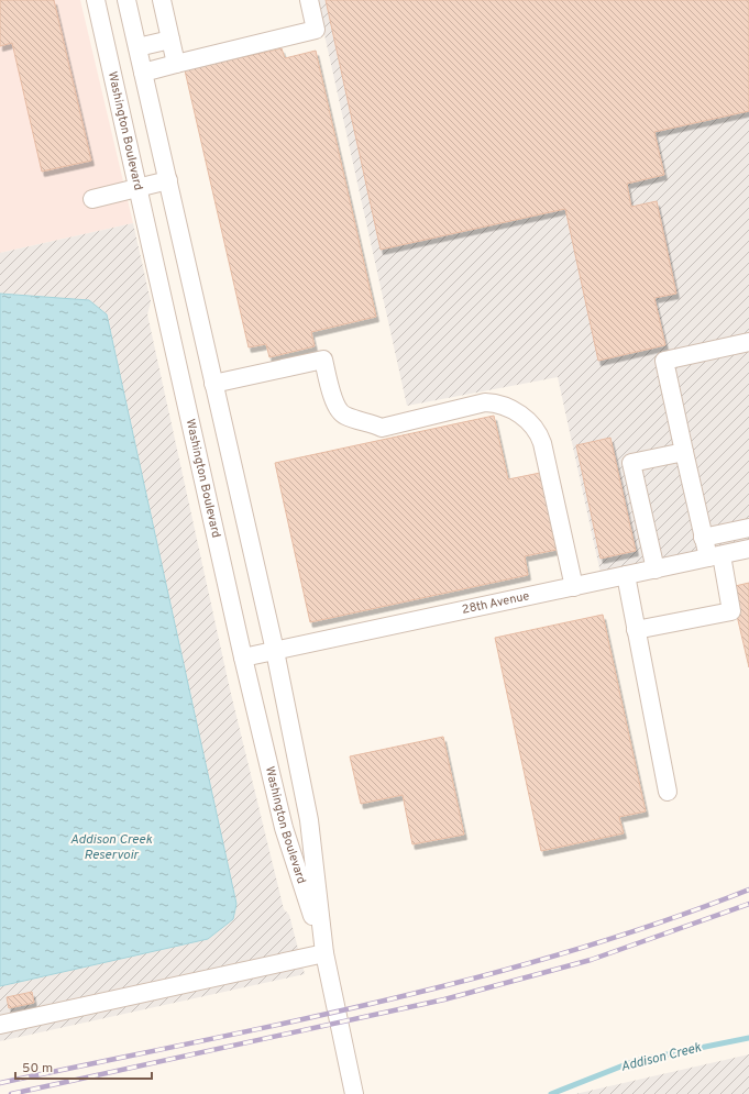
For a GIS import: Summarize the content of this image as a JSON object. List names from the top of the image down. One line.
{"streets":{"street":["Washington Boulevard","28th Avenue"]},"crossings":[["Washington Boulevard","28th Avenue"]],"water":["Addison Creek Reservoir","Addison Creek"],"scale_bar":"50 m"}
